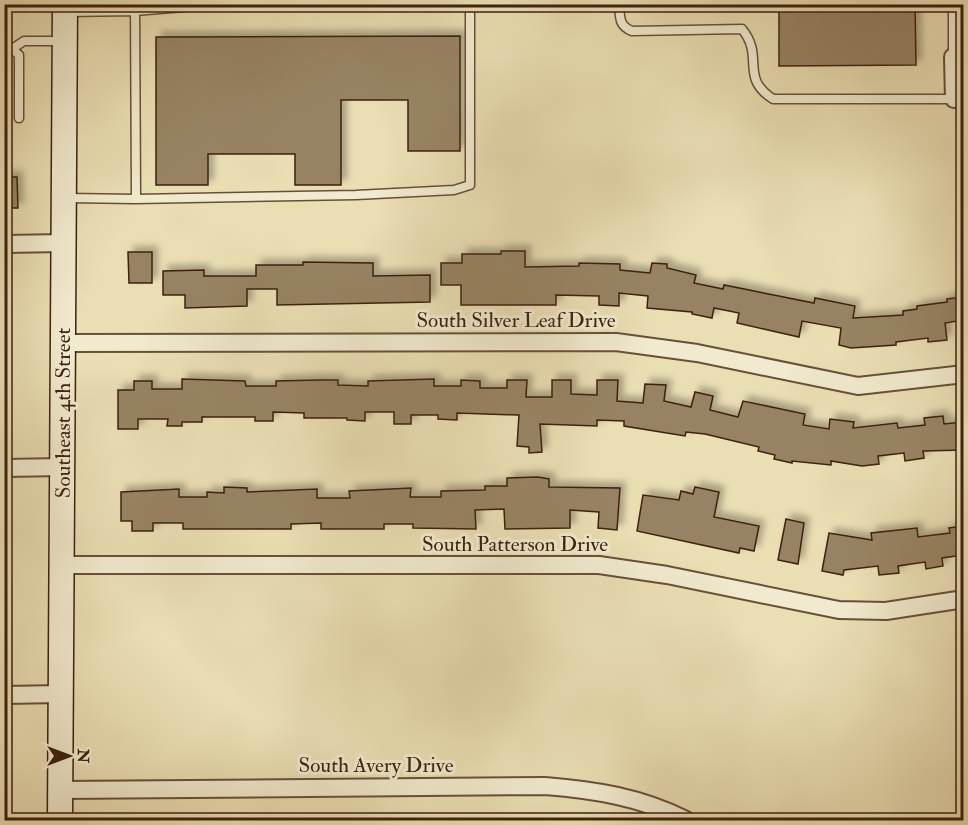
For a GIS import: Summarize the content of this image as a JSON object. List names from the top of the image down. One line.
{"streets":{"main road":["Southeast 4th Street"],"street":["South Silver Leaf Drive","South Patterson Drive","South Avery Drive"]},"crossings":[["South Silver Leaf Drive","Southeast 4th Street"],["Southeast 4th Street","South Patterson Drive"],["Southeast 4th Street","South Avery Drive"]],"north":"right"}
